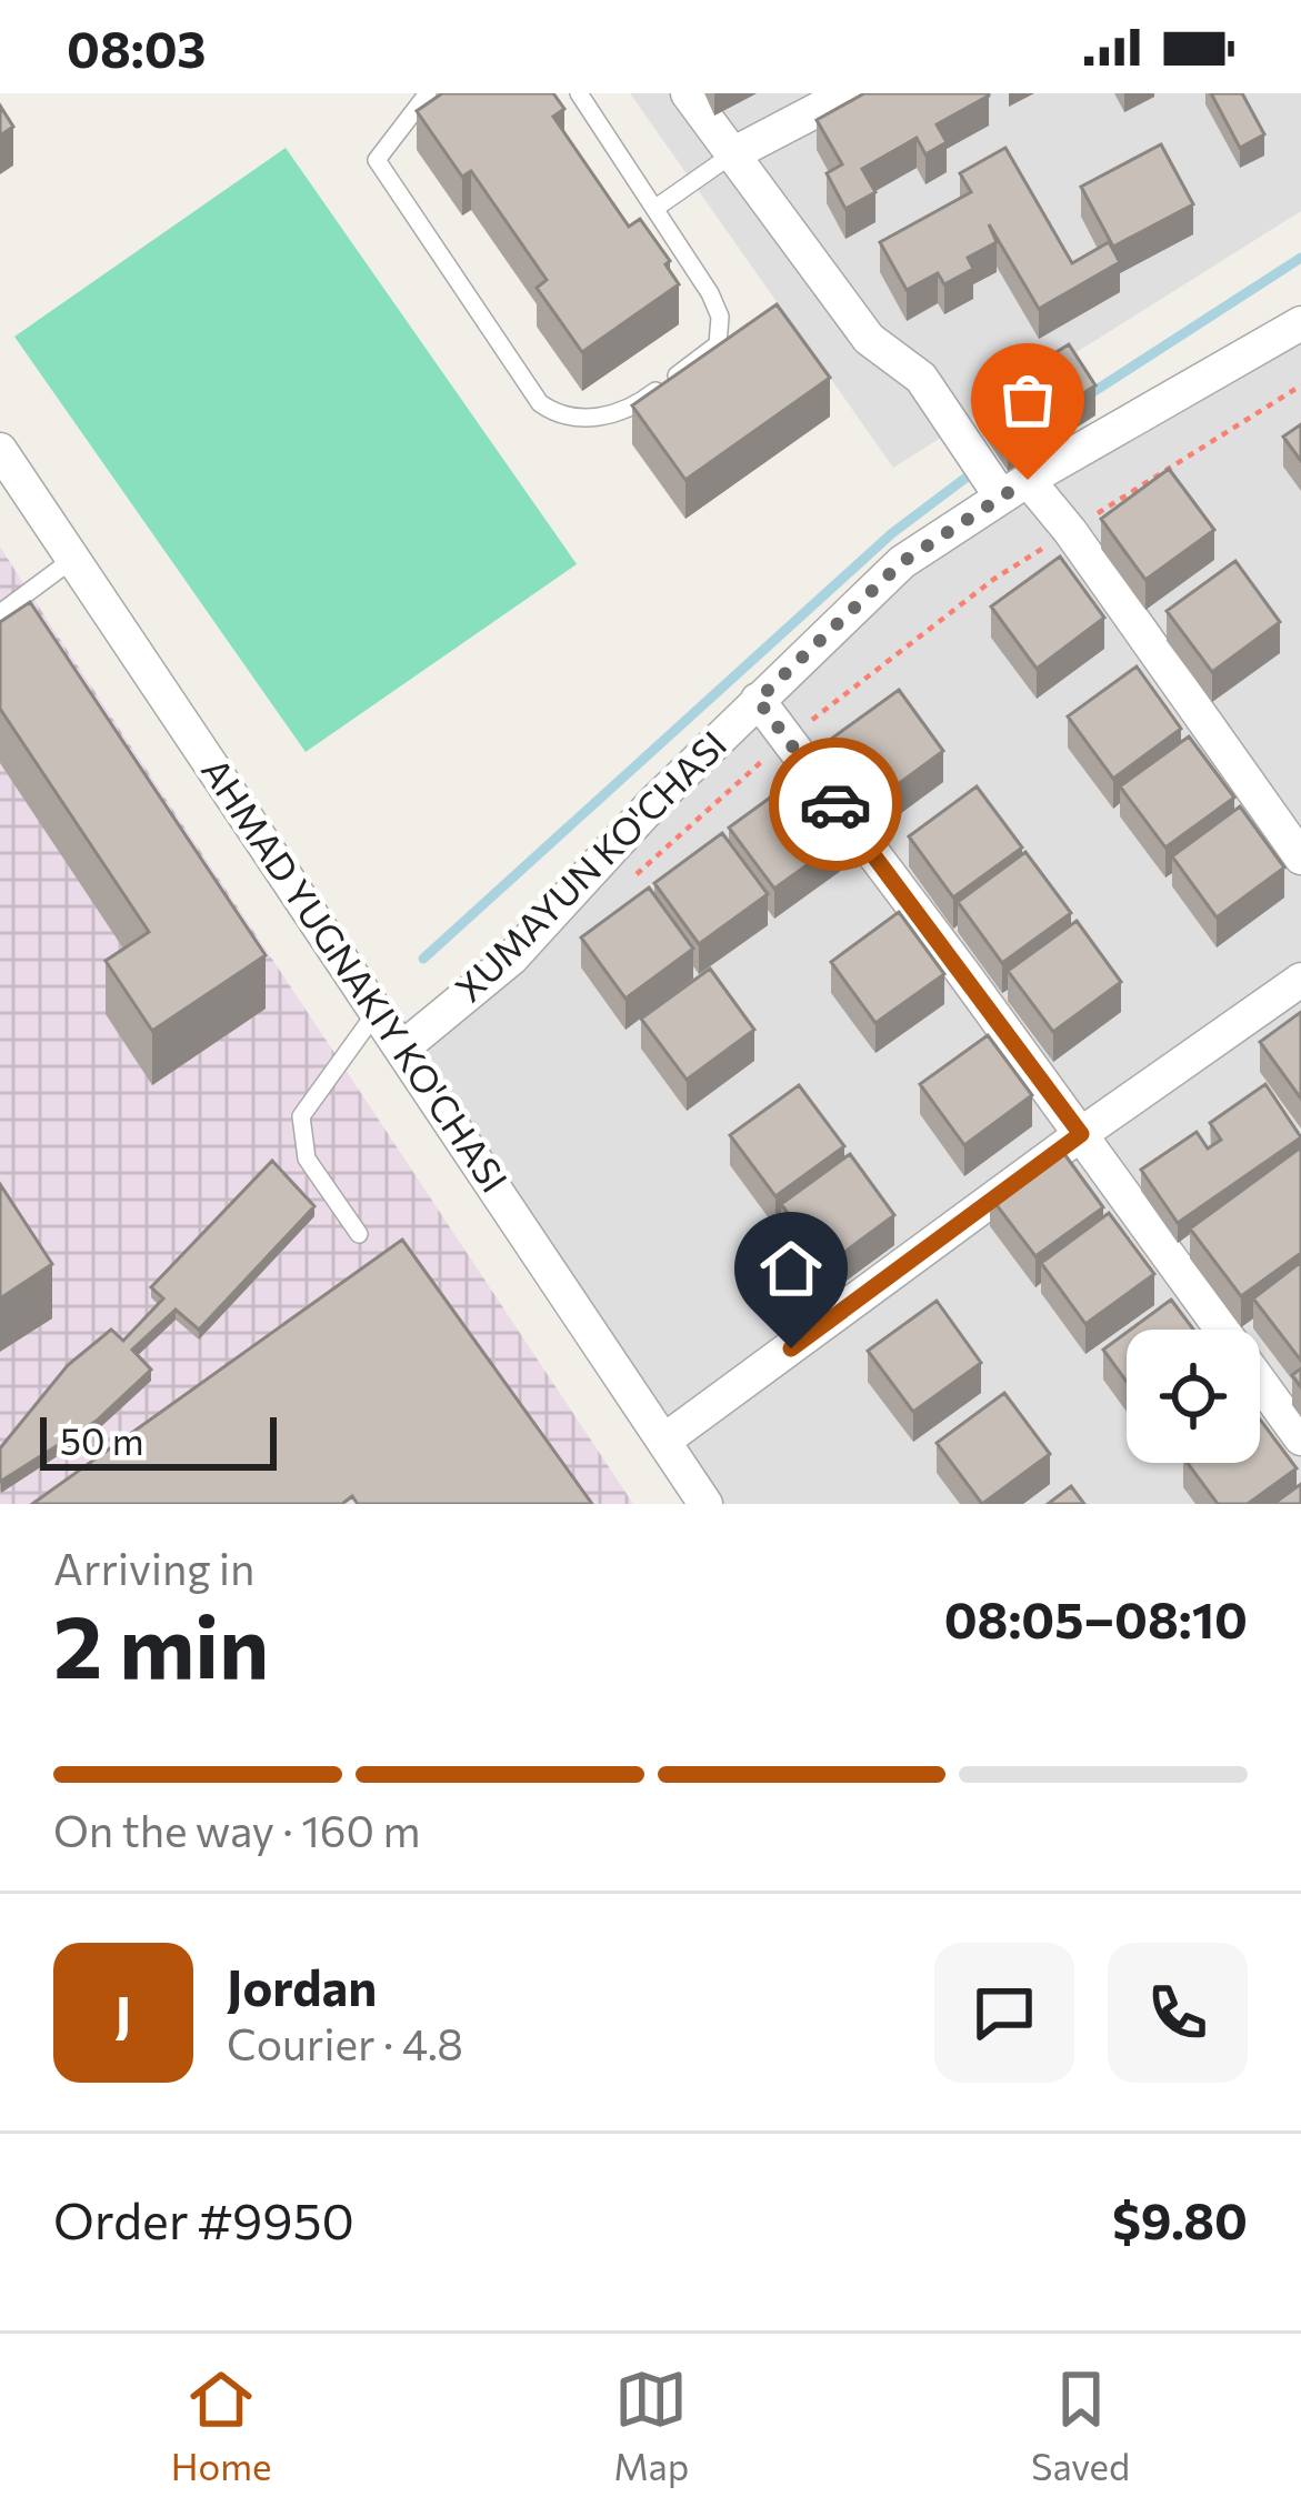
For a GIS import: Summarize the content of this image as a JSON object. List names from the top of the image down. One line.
{"streets":{"street":["XUMAYUN KO'CHASI","AHMAD YUGNAKIY KO'CHASI"]},"crossings":[["XUMAYUN KO'CHASI","AHMAD YUGNAKIY KO'CHASI"]],"scale_bar":"50 m","page":{"status":"08:03","scale":"50 m","heading":["2 min","Arriving in","08:05–08:10"],"panel":["Jordan","Courier · 4.8","Order #9950","$9.80"],"bar":"On the way · 160 m","round":"J","tabs":["Home","Map","Saved"]}}
